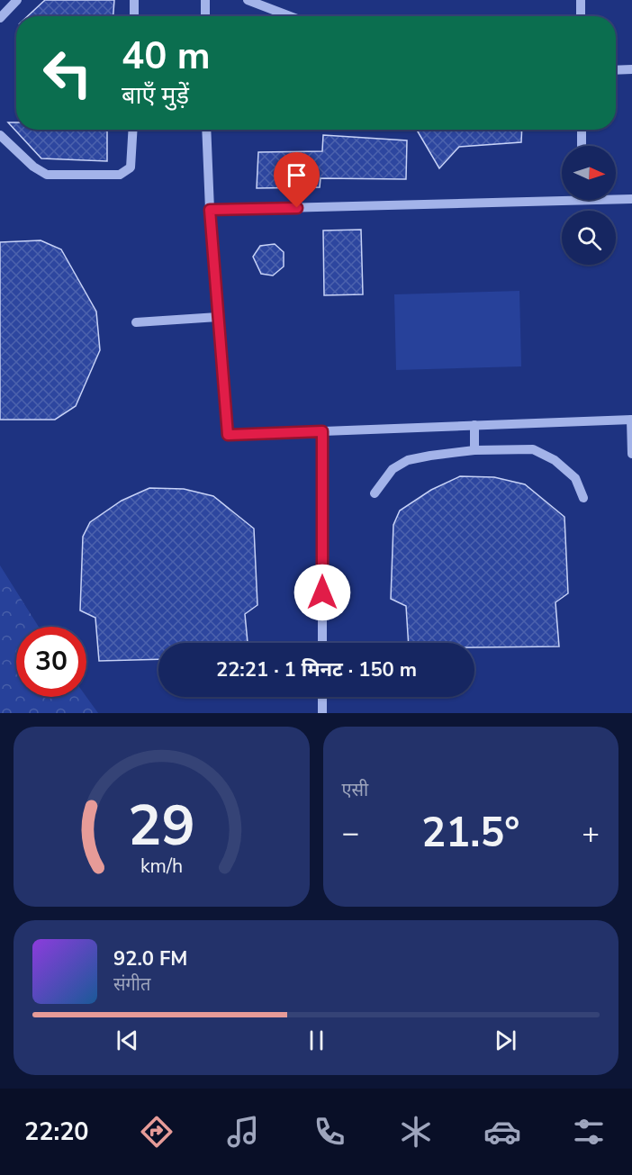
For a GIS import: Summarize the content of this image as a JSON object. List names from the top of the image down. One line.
{"north":"right","page":{"turn":["40 m","बाएँ मुड़ें"],"limit":"30","trip":"22:21 · 1 मिनट · 150 m","tile":"एसी","heat":["−","21.5°","+"],"song":["92.0 FM","संगीत"],"tabs":"22:20","gauge":["29","km/h"]}}
